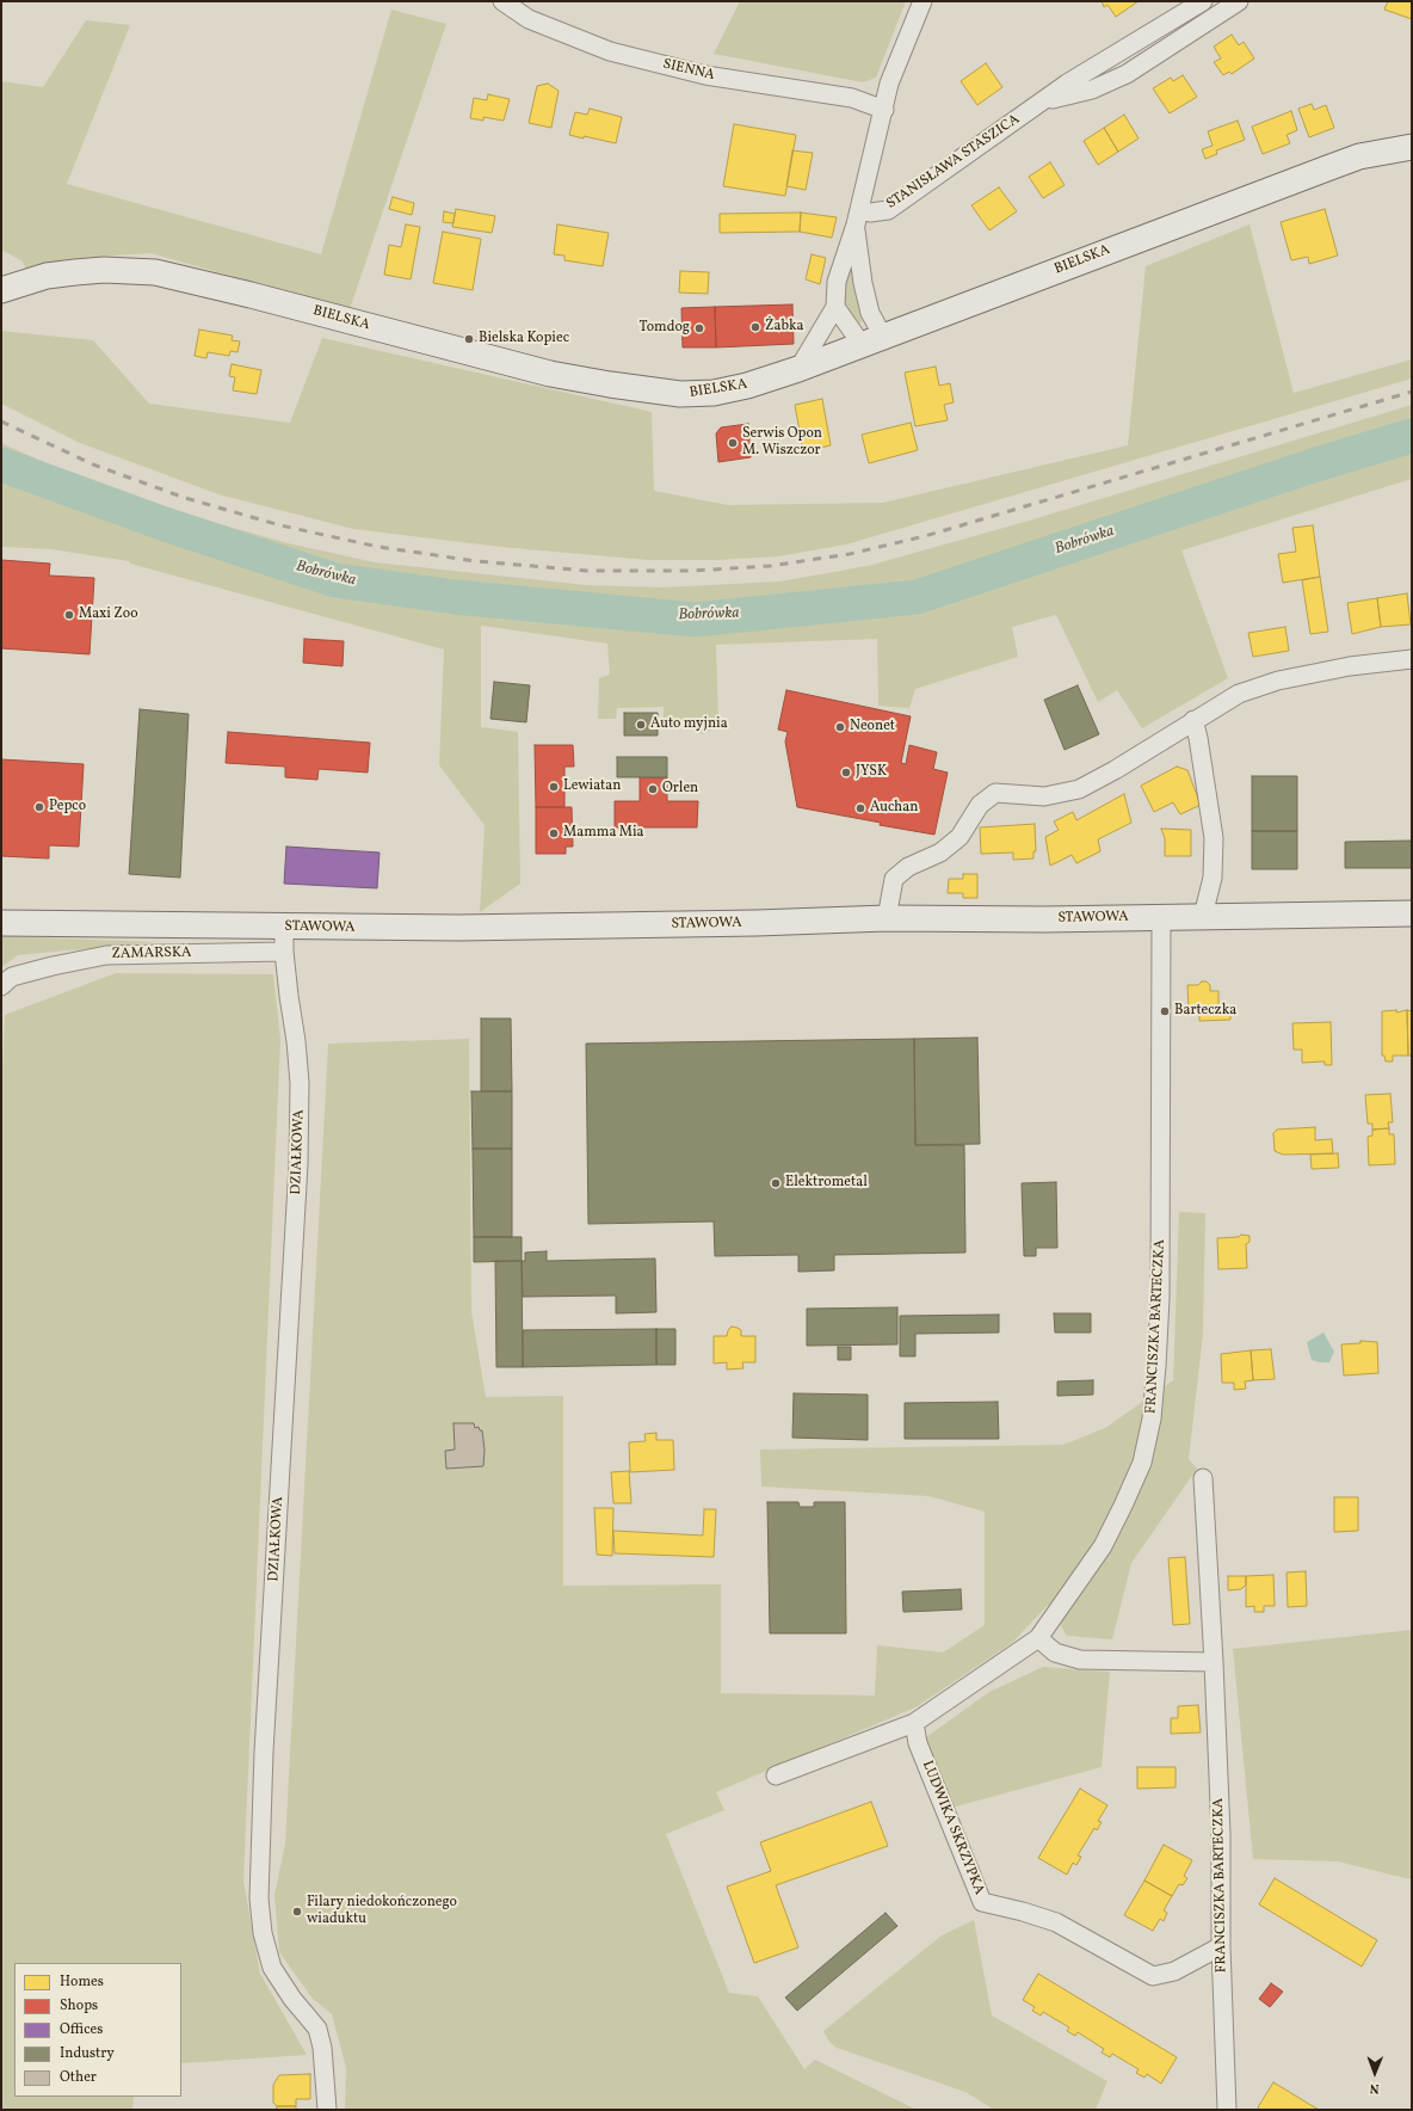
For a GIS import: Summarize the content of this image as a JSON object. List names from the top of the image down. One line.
{"streets":{"street":["SIENNA","STANISŁAWA STASZICA","BIELSKA","STAWOWA","ZAMARSKA","DZIAŁKOWA","FRANCISZKA BARTECZKA","LUDWIKA SKRZYPKA"]},"crossings":[["STAWOWA","FRANCISZKA BARTECZKA"],["ZAMARSKA","DZIAŁKOWA"],["FRANCISZKA BARTECZKA","LUDWIKA SKRZYPKA"]],"water":["Bobrówka"],"places":["Żabka","Tomdog","Bielska Kopiec","Serwis Opon M. Wiszczor","Maxi Zoo","Auto myjnia","Neonet","JYSK","Lewiatan","Orlen","Pepco","Auchan","Mamma Mia","Barteczka","Elektrometal","Filary niedokończonego wiaduktu"],"legend":["Homes","Shops","Offices","Industry","Other"],"north":"bottom"}
